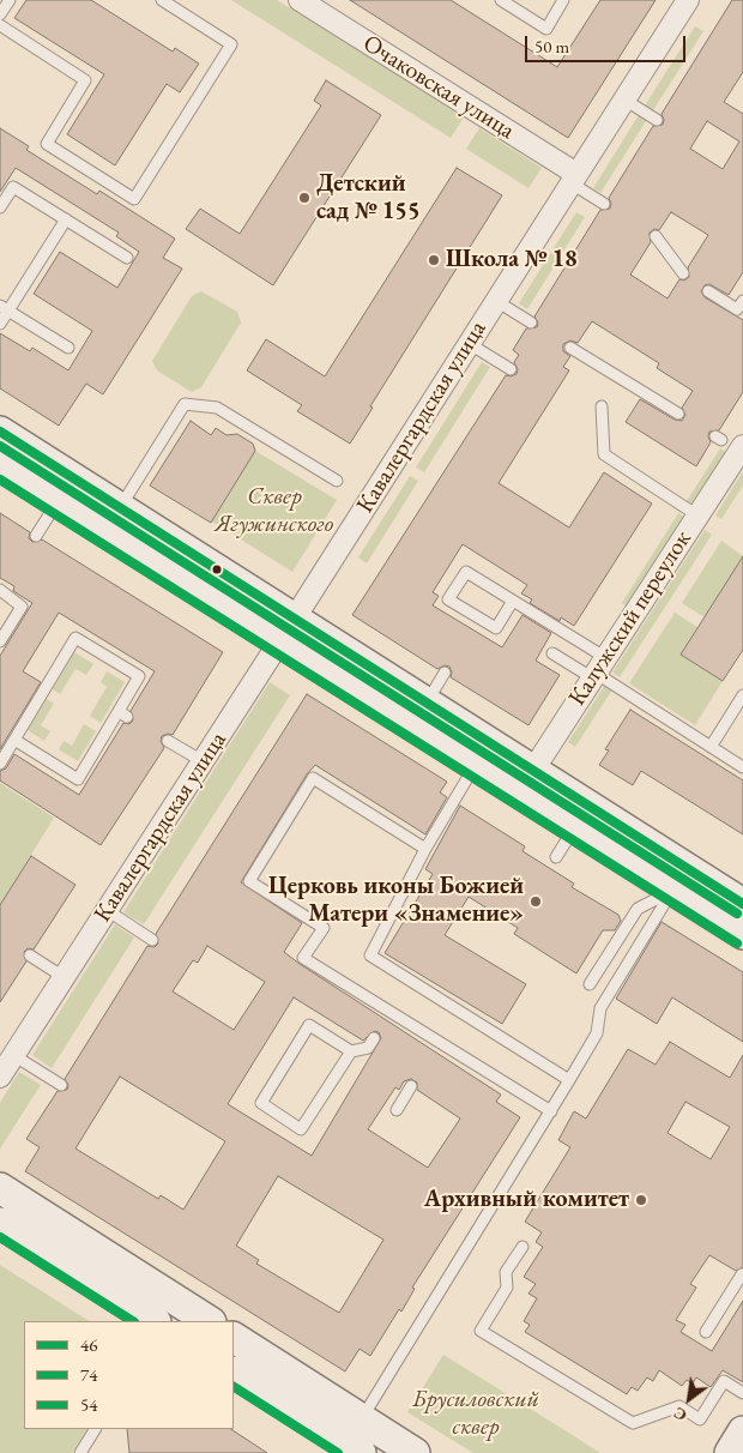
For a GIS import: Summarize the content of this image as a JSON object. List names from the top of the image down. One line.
{"streets":{"street":["Очаковская улица","Кавалергардская улица","Калужский переулок"]},"crossings":[["Очаковская улица","Кавалергардская улица"]],"parks":["Сквер Ягужинского","Брусиловский сквер"],"places":["Детский сад № 155","Школа № 18","Церковь иконы Божией Матери «Знамение»","Архивный комитет"],"lines":["transit line 46","transit line 74","transit line 54"],"legend":["46","74","54"],"scale_bar":"50 m","north":"bottom left"}
